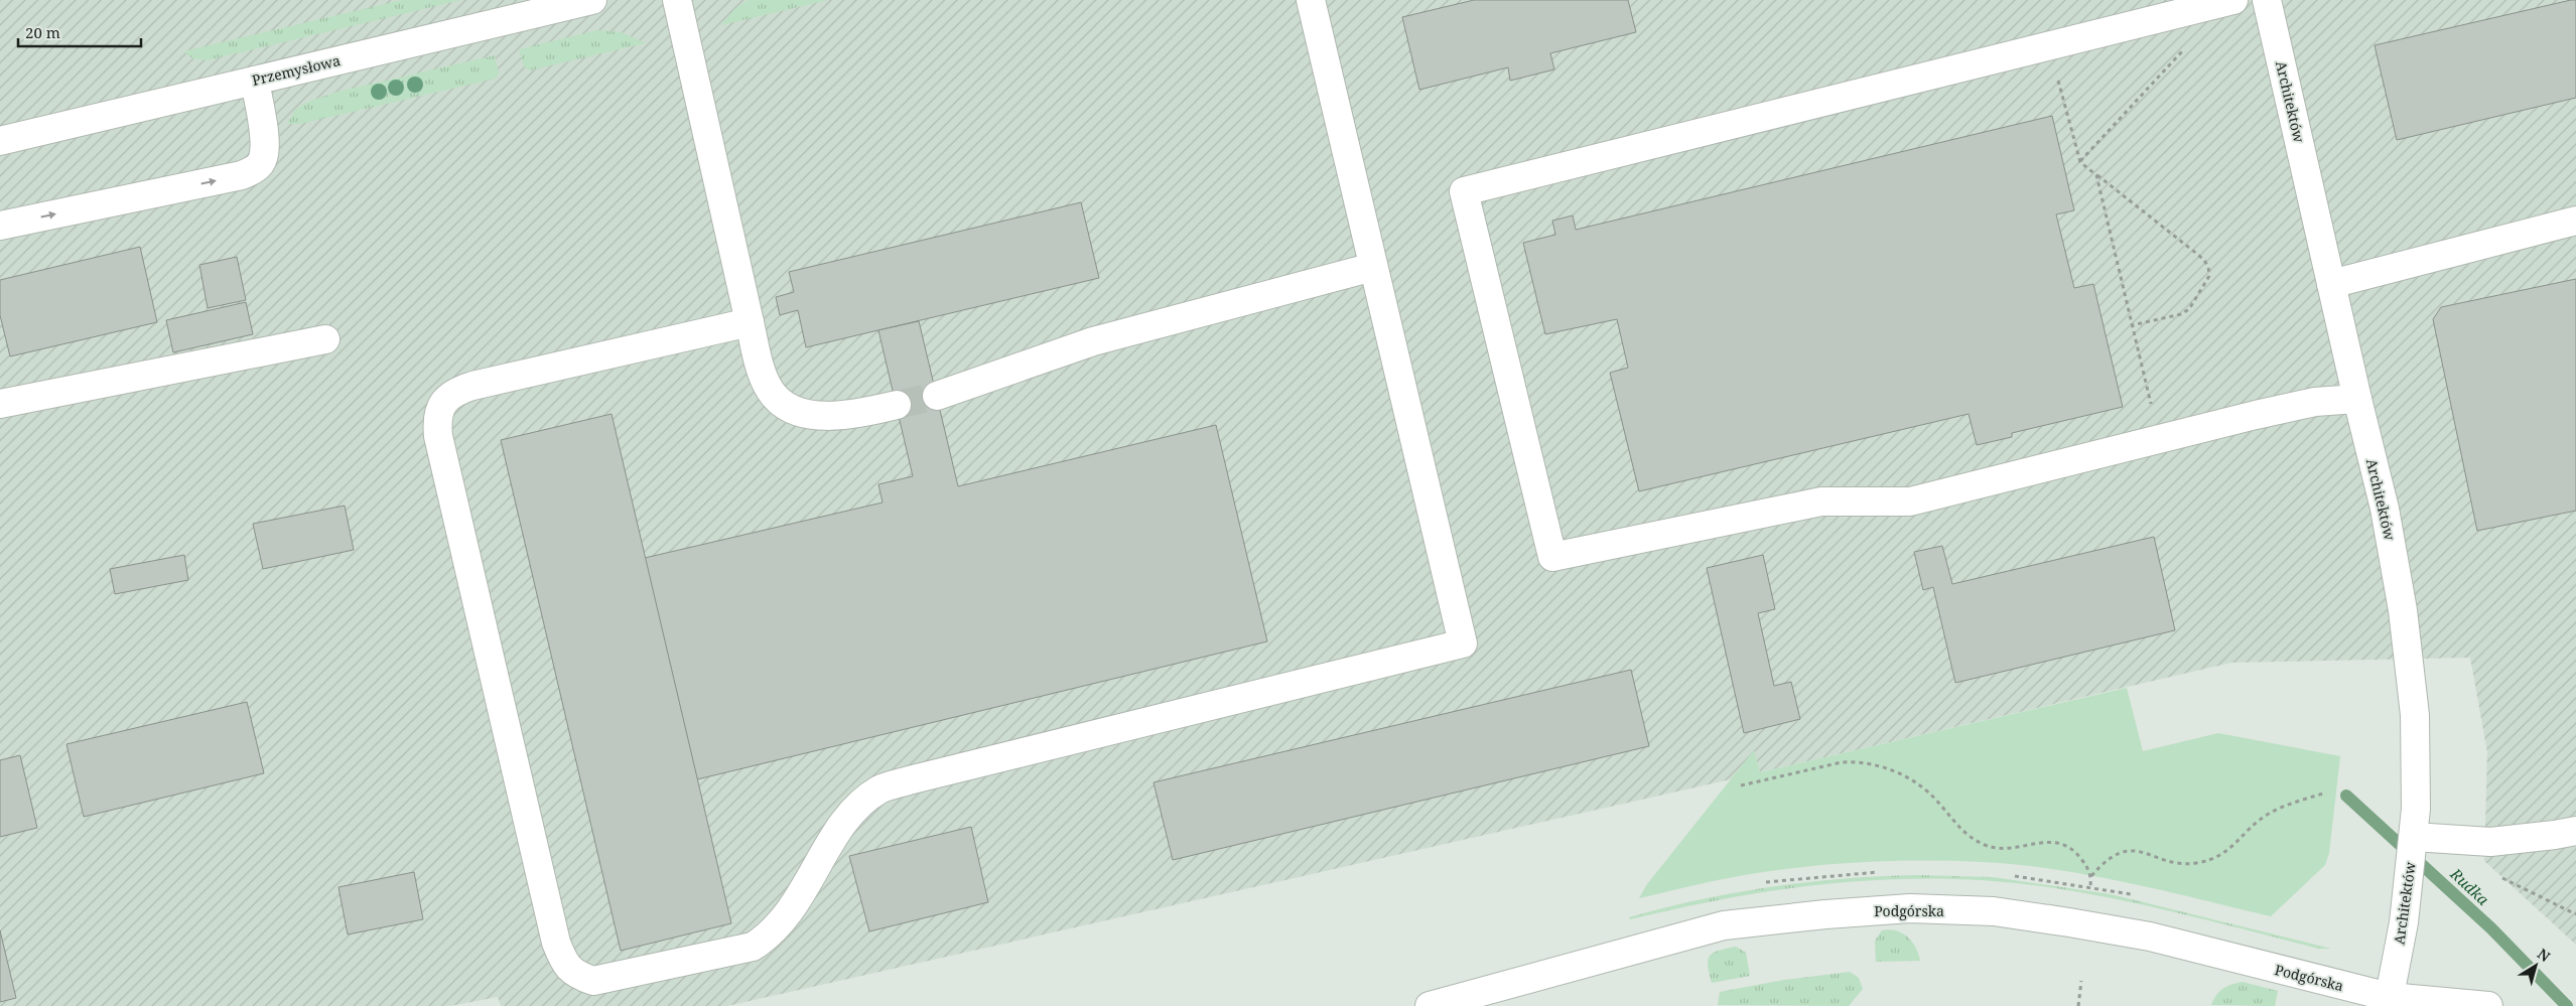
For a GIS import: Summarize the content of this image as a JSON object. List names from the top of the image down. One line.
{"streets":{"street":["Przemysłowa","Architektów","Podgórska"]},"crossings":[["Architektów","Podgórska"]],"water":["Rudka"],"scale_bar":"20 m","north":"top right"}
